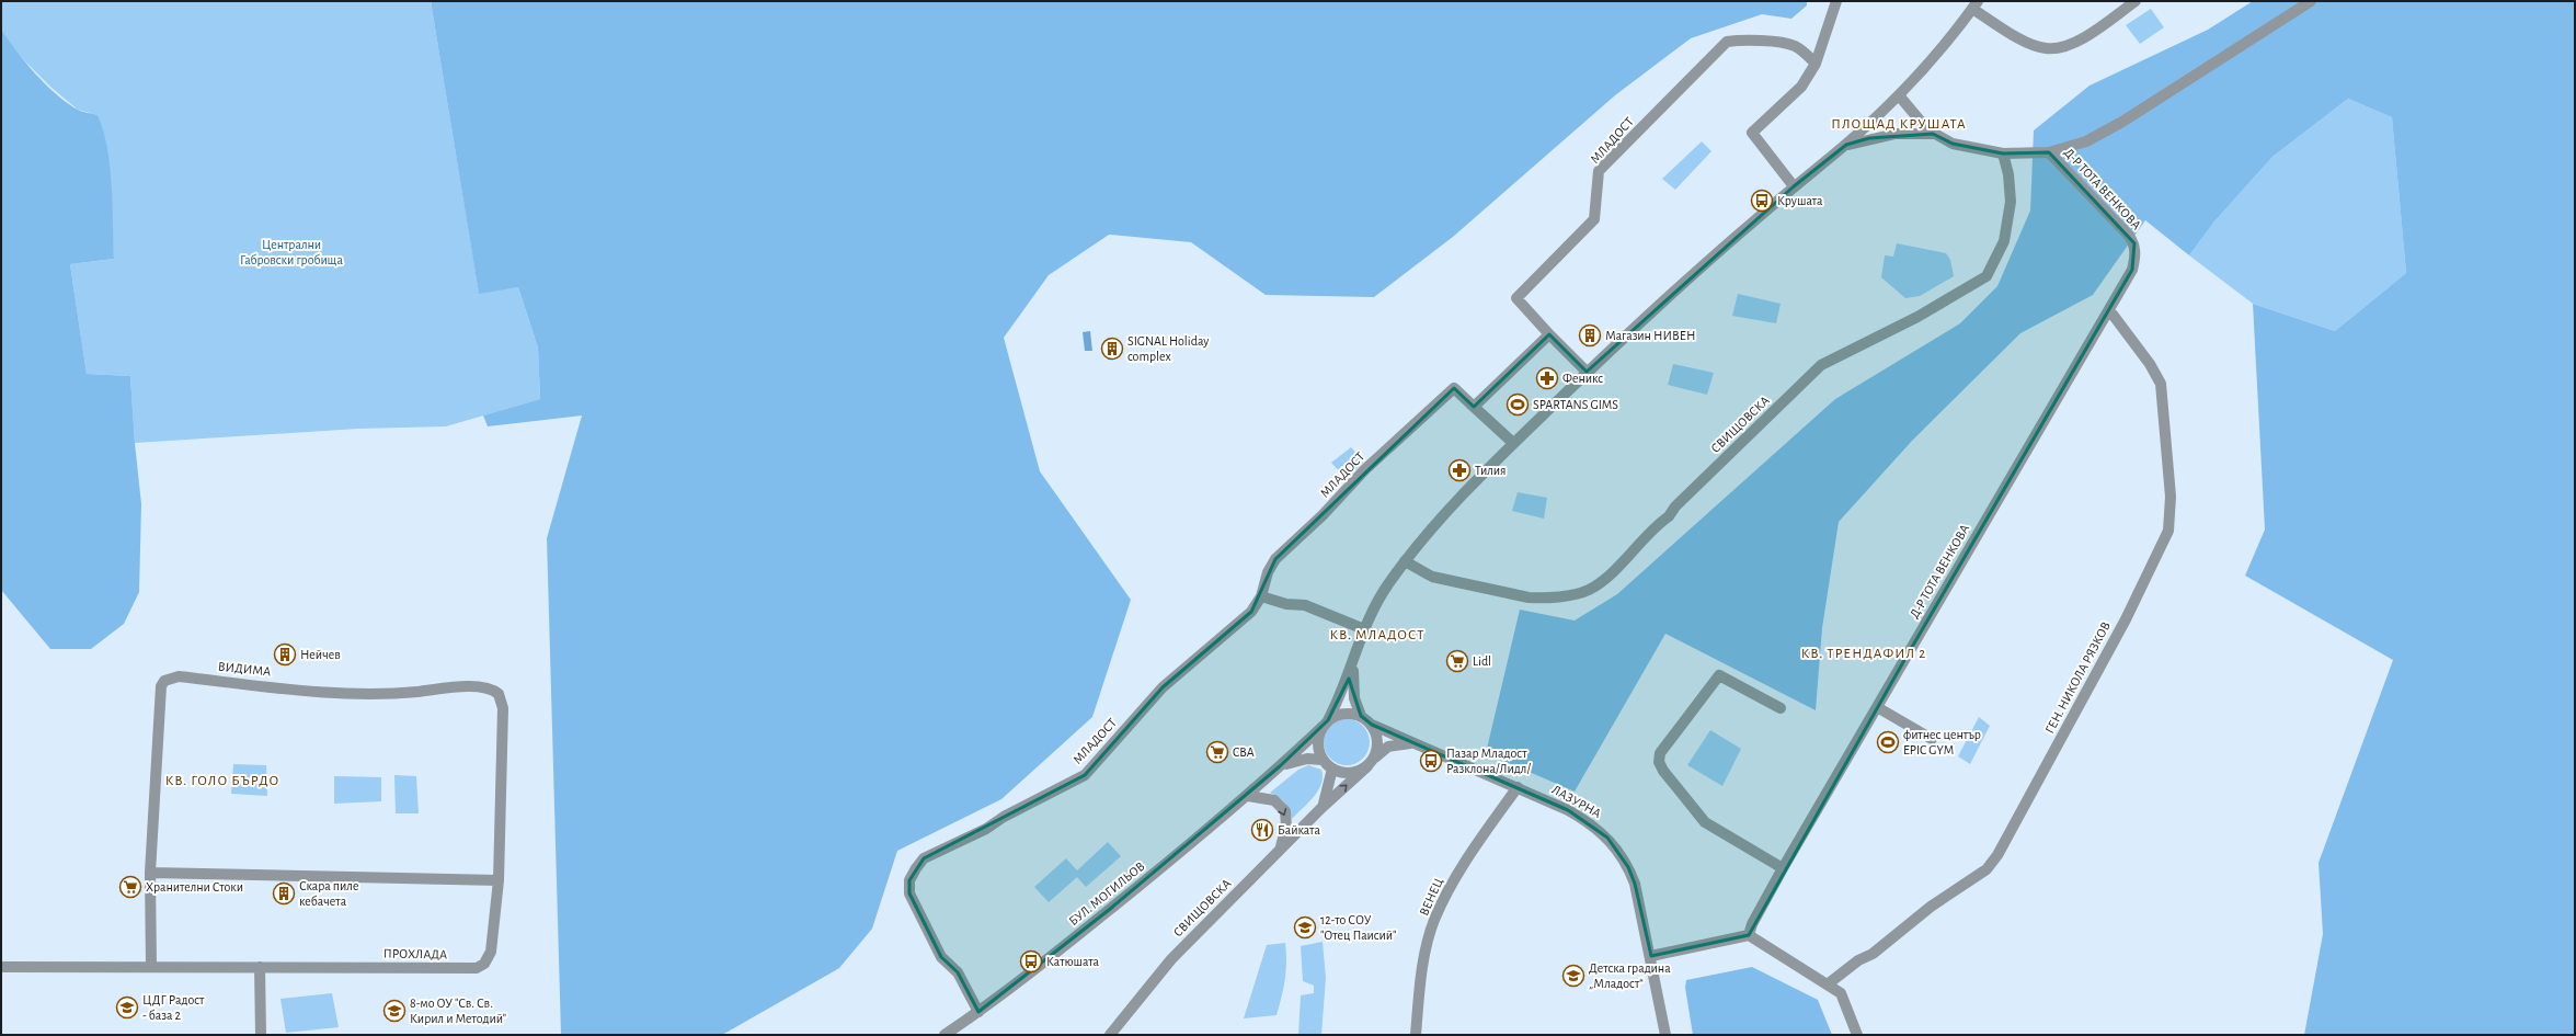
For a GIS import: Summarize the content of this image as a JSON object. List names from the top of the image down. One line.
{"streets":{"street":["МЛАДОСТ","Д-Р ТОТА ВЕНКОВА","СВИЩОВСКА","ВИДИМА","ГЕН. НИКОЛА РЯЗКОВ","ЛАЗУРНА","БУЛ. МОГИЛЬОВ","ВЕНЕЦ","ПРОХЛАДА"]},"crossings":[["МЛАДОСТ","БУЛ. МОГИЛЬОВ"],["Д-Р ТОТА ВЕНКОВА","ГЕН. НИКОЛА РЯЗКОВ"],["СВИЩОВСКА","ЛАЗУРНА"],["СВИЩОВСКА","БУЛ. МОГИЛЬОВ"],["ВИДИМА","ПРОХЛАДА"],["ЛАЗУРНА","БУЛ. МОГИЛЬОВ"],["ЛАЗУРНА","ВЕНЕЦ"]],"districts":["ПЛОЩАД КРУШАТА","КВ. МЛАДОСТ","КВ. ТРЕНДАФИЛ 2","КВ. ГОЛО БЪРДО"],"parks":["Централни Габровски гробища"],"places":{"bus stop":["Крушата","Пазар Младост Разклона/Лидл/","Катюшата"],"building":["Магазин НИВЕН","SIGNAL Holiday complex","Нейчев","Скара пиле кебачета"],"pharmacy":["Феникс","Тилия"],"sports":["SPARTANS GIMS","фитнес център EPIC GYM"],"supermarket":["Lidl","CBA","Хранителни Стоки"],"restaurant":["Байката"],"school or university":["12-то СОУ \"Отец Паисий\"","Детска градина „Младост“","ЦДГ Радост - база 2","8-мо ОУ \"Св. Св. Кирил и Методий\""]}}
